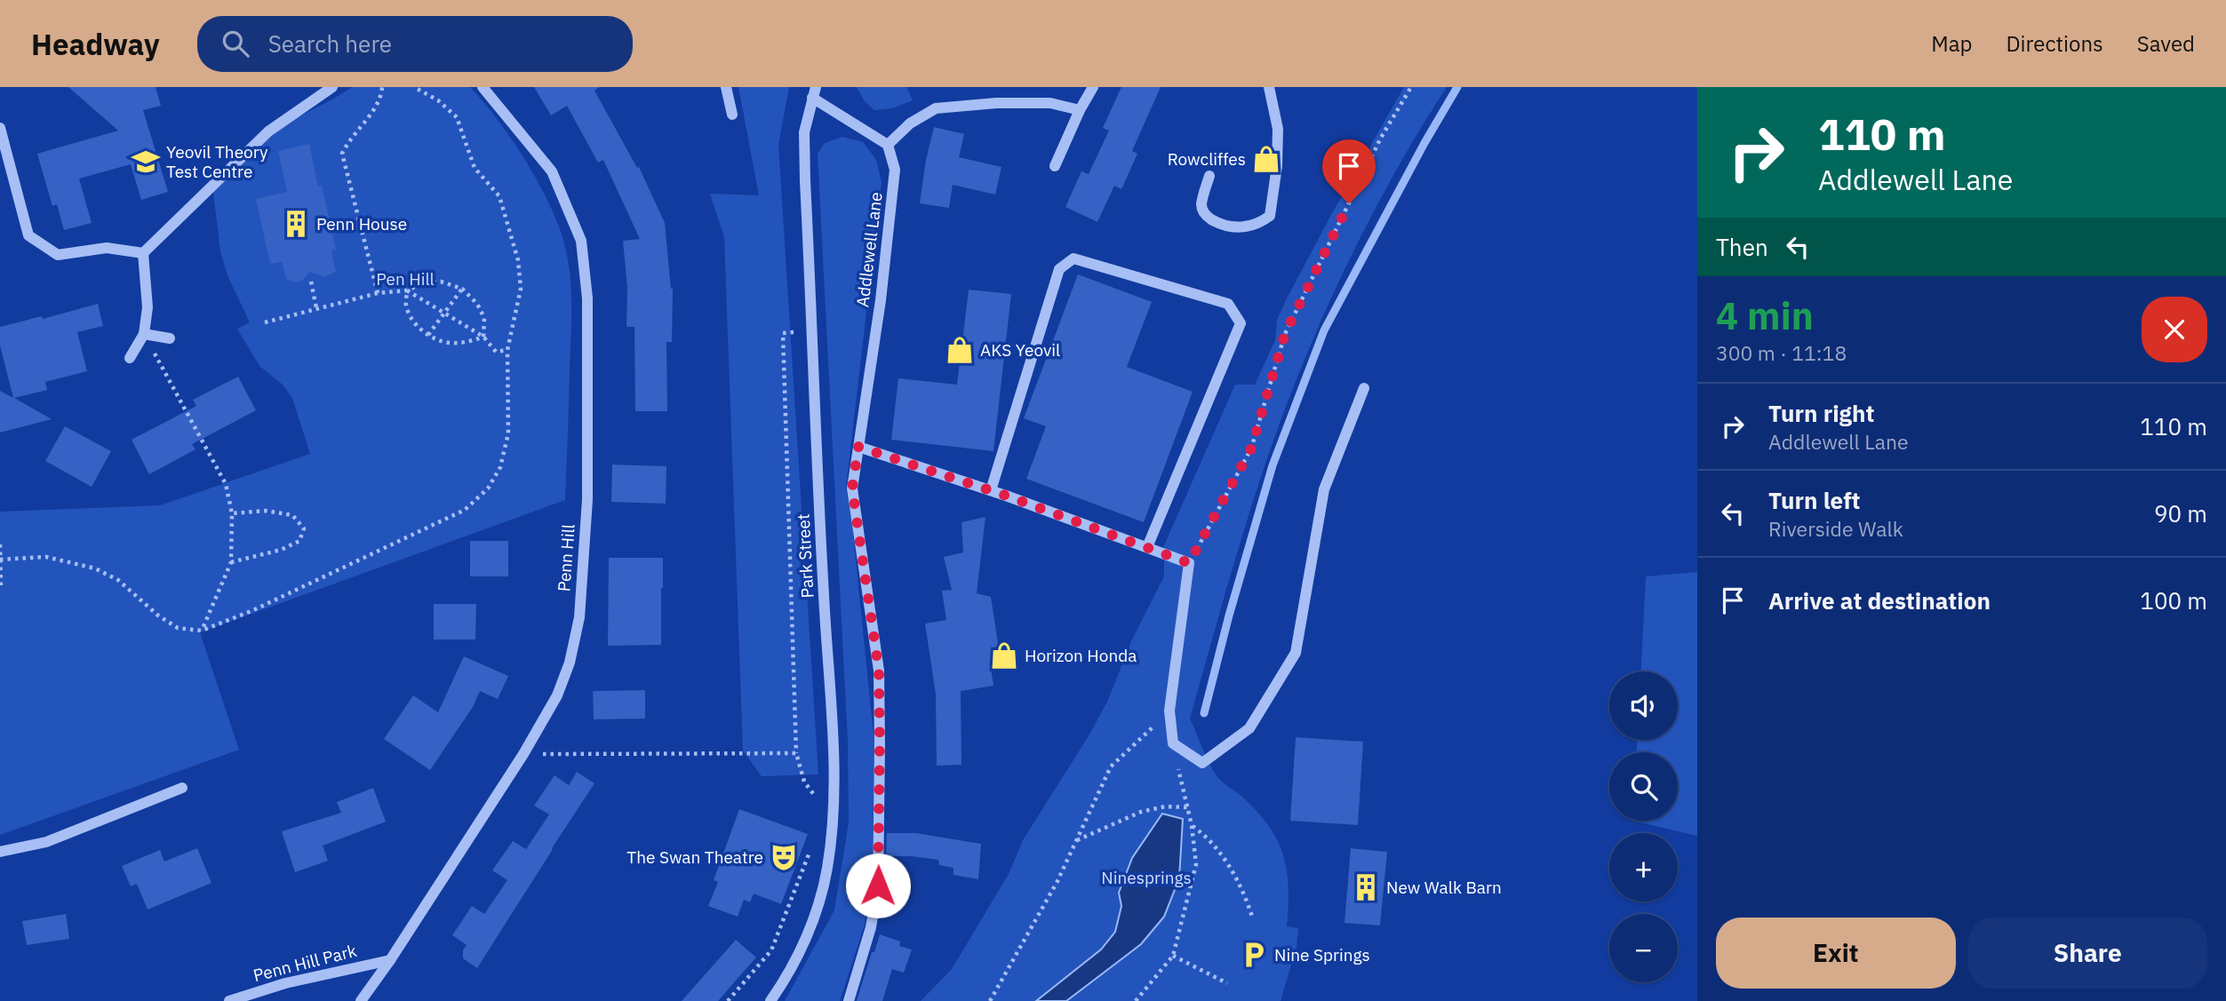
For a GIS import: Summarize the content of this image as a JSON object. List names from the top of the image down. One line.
{"streets":{"street":["Addlewell Lane","Park Street","Penn Hill","Penn Hill Park"]},"crossings":[["Penn Hill","Penn Hill Park"]],"parks":["Pen Hill","Ninesprings"],"places":{"shop":["Rowcliffes","AKS Yeovil","Horizon Honda"],"school or university":["Yeovil Theory Test Centre"],"building":["Penn House","New Walk Barn"],"theatre":["The Swan Theatre"],"parking":["Nine Springs"]},"page":{"header":"Headway","search":"Search here","nav":["Map","Directions","Saved"],"turn":["110 m","Addlewell Lane"],"then":"Then","heading":["4 min","300 m · 11:18"],"list":[{"name":"Turn right","note":"Addlewell Lane","value":"110 m"},{"name":"Turn left","note":"Riverside Walk","value":"90 m"},{"name":"Arrive at destination","value":"100 m"}],"map_buttons":["+","−"],"buttons":["Exit","Share"]}}
